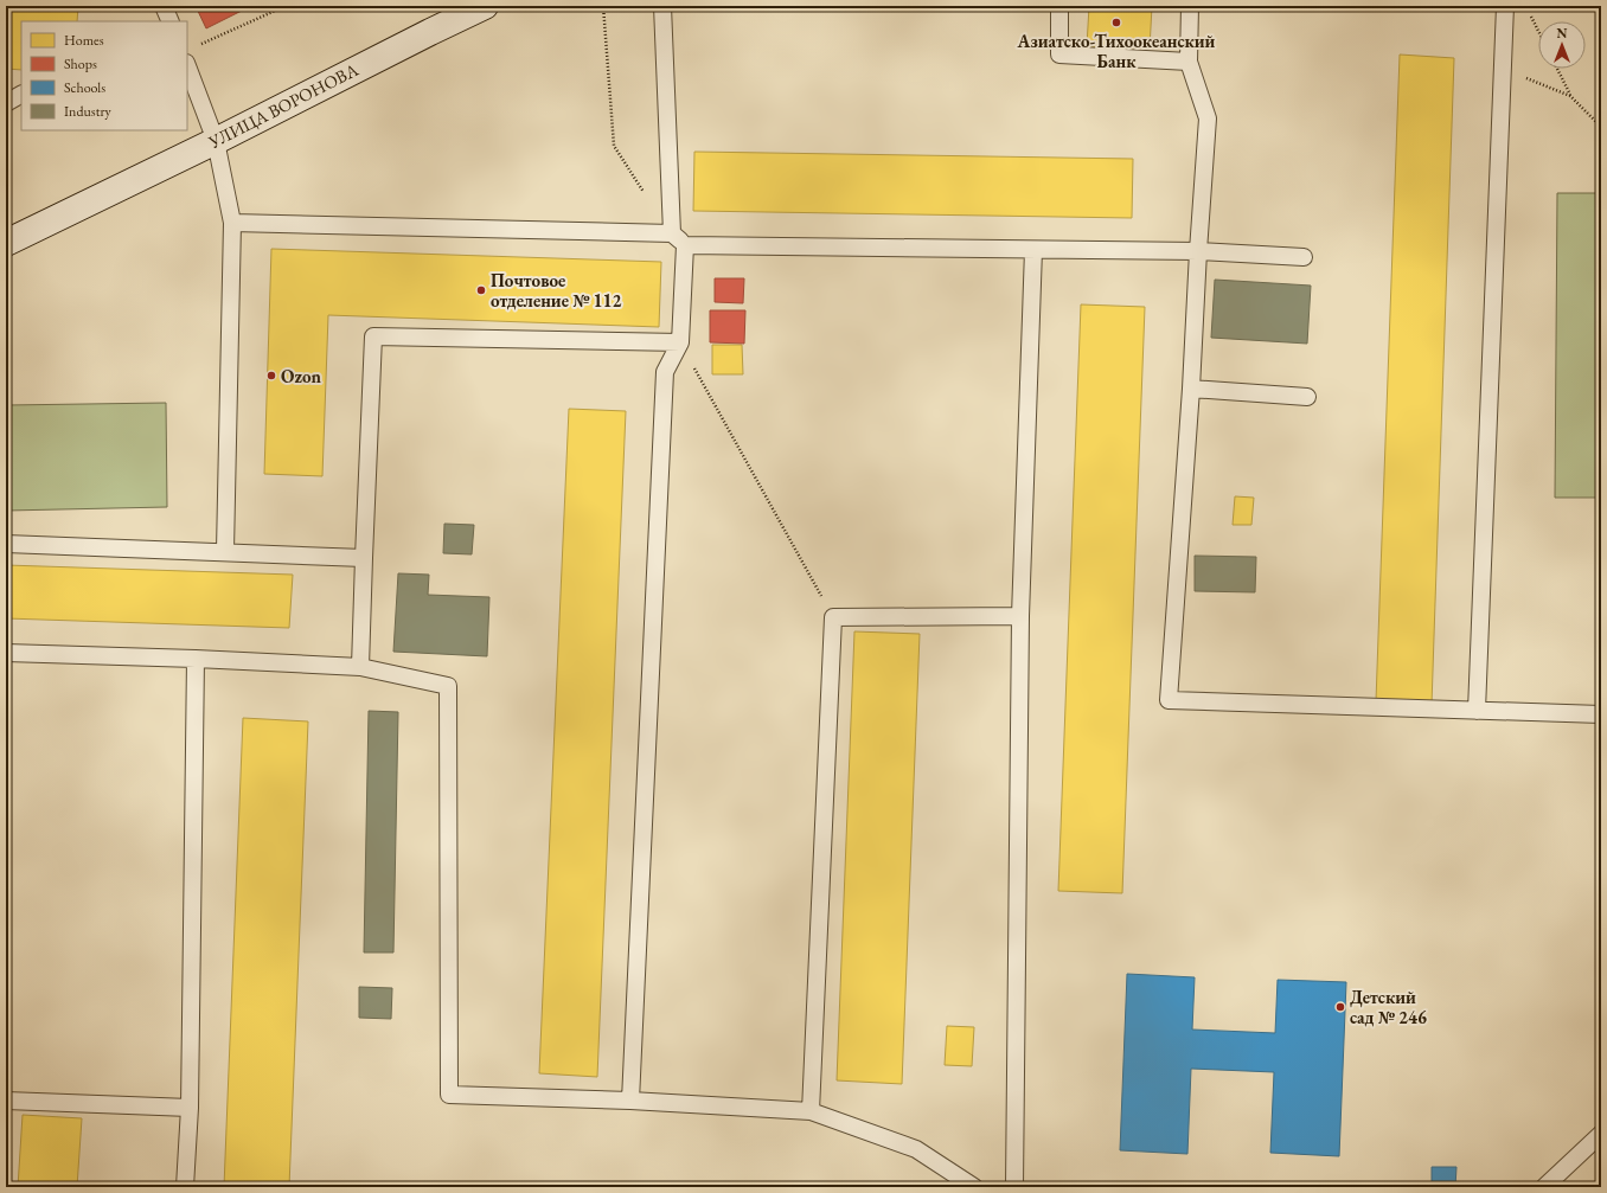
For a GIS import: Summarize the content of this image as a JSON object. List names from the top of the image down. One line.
{"streets":{"main road":["УЛИЦА ВОРОНОВА"]},"places":["Азиатско-Тихоокеанский Банк","Почтовое отделение № 112","Ozon","Детский сад № 246"],"legend":["Homes","Shops","Schools","Industry"],"north":"top"}
